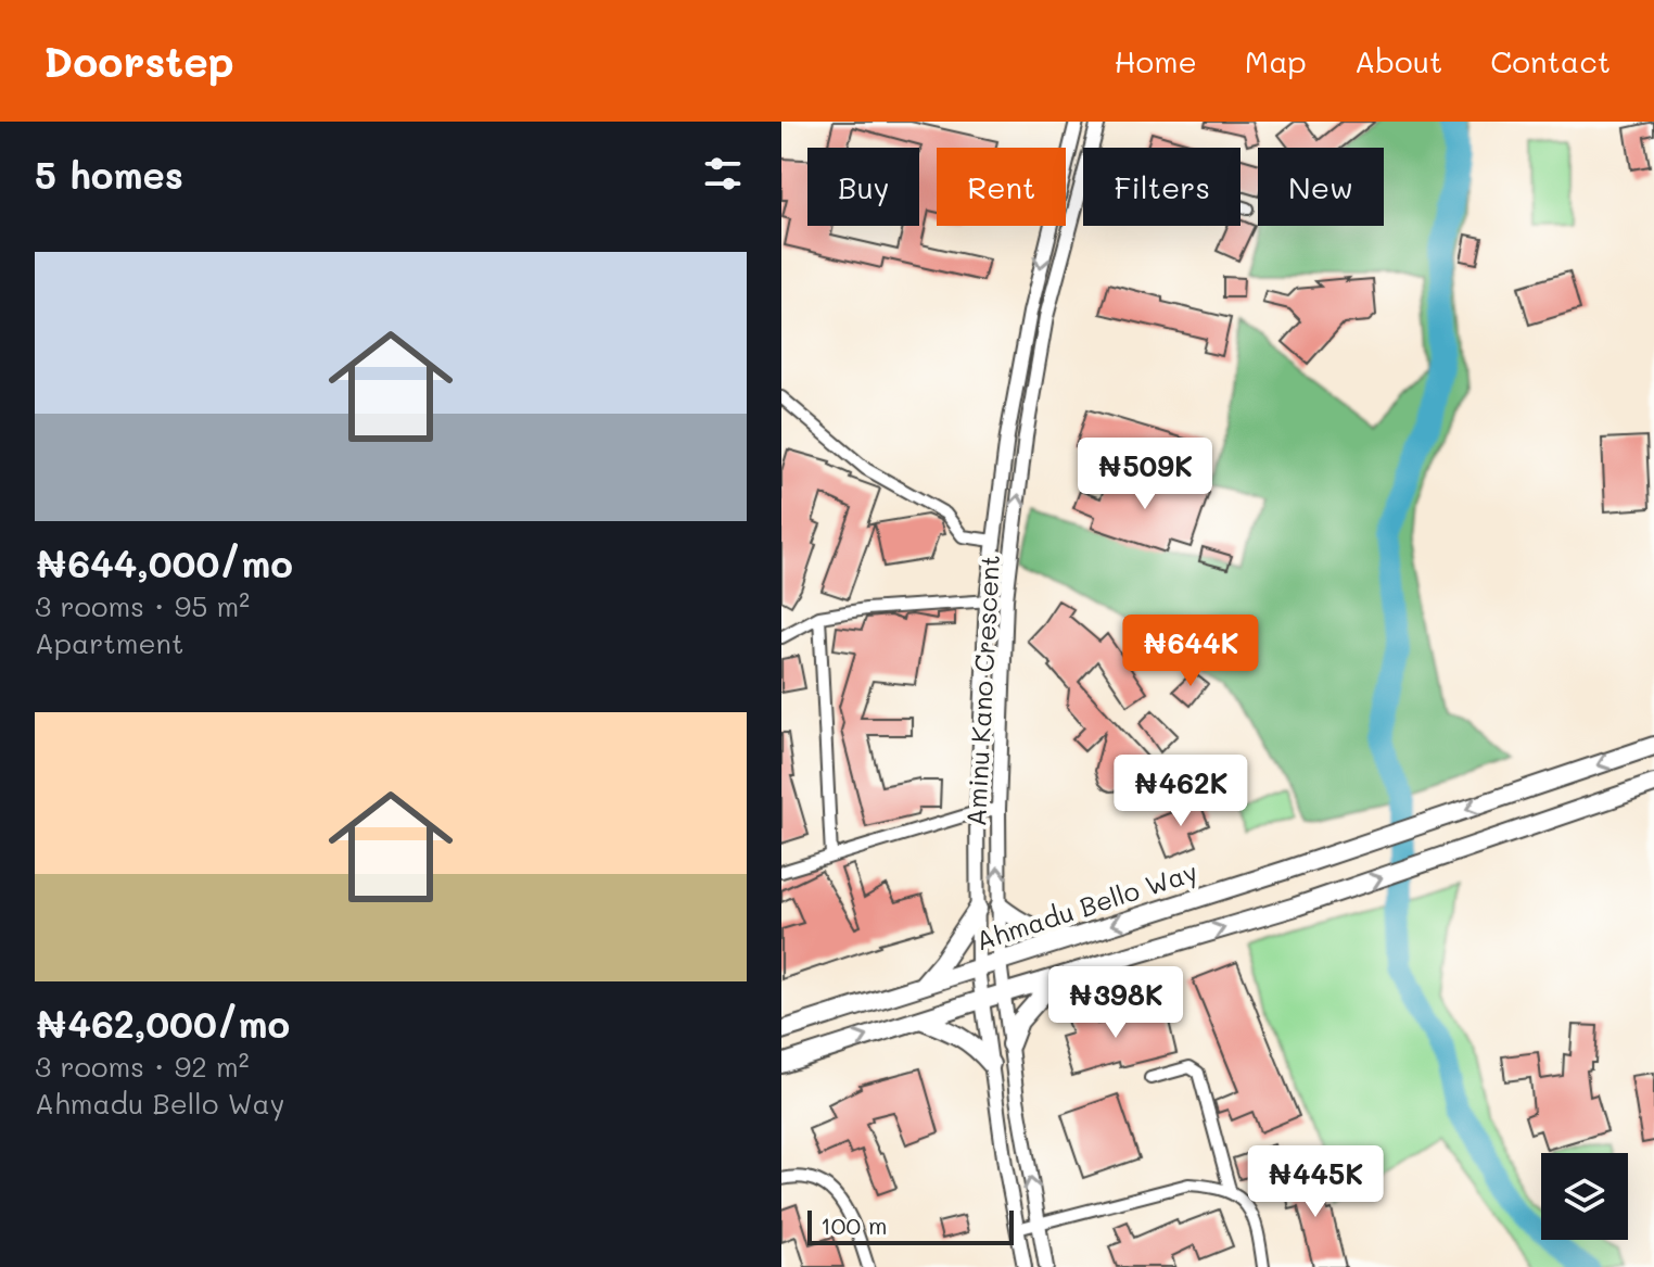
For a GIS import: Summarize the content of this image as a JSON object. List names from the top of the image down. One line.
{"streets":{"main road":["Ahmadu Bello Way"],"street":["Aminu Kano Crescent"]},"crossings":[["Aminu Kano Crescent","Ahmadu Bello Way"]],"scale_bar":"100 m","page":{"header":"Doorstep","nav":["Home","Map","About","Contact"],"heading":"5 homes","chip":["Buy","Rent","Filters","New"],"list":[{"name":"₦644,000/mo","note":"3 rooms · 95 m² · Apartment"},{"name":"₦462,000/mo","note":"3 rooms · 92 m² · Ahmadu Bello Way"}],"price":["₦509K","₦644K","₦462K","₦398K","₦445K"],"scale":"100 m"}}
